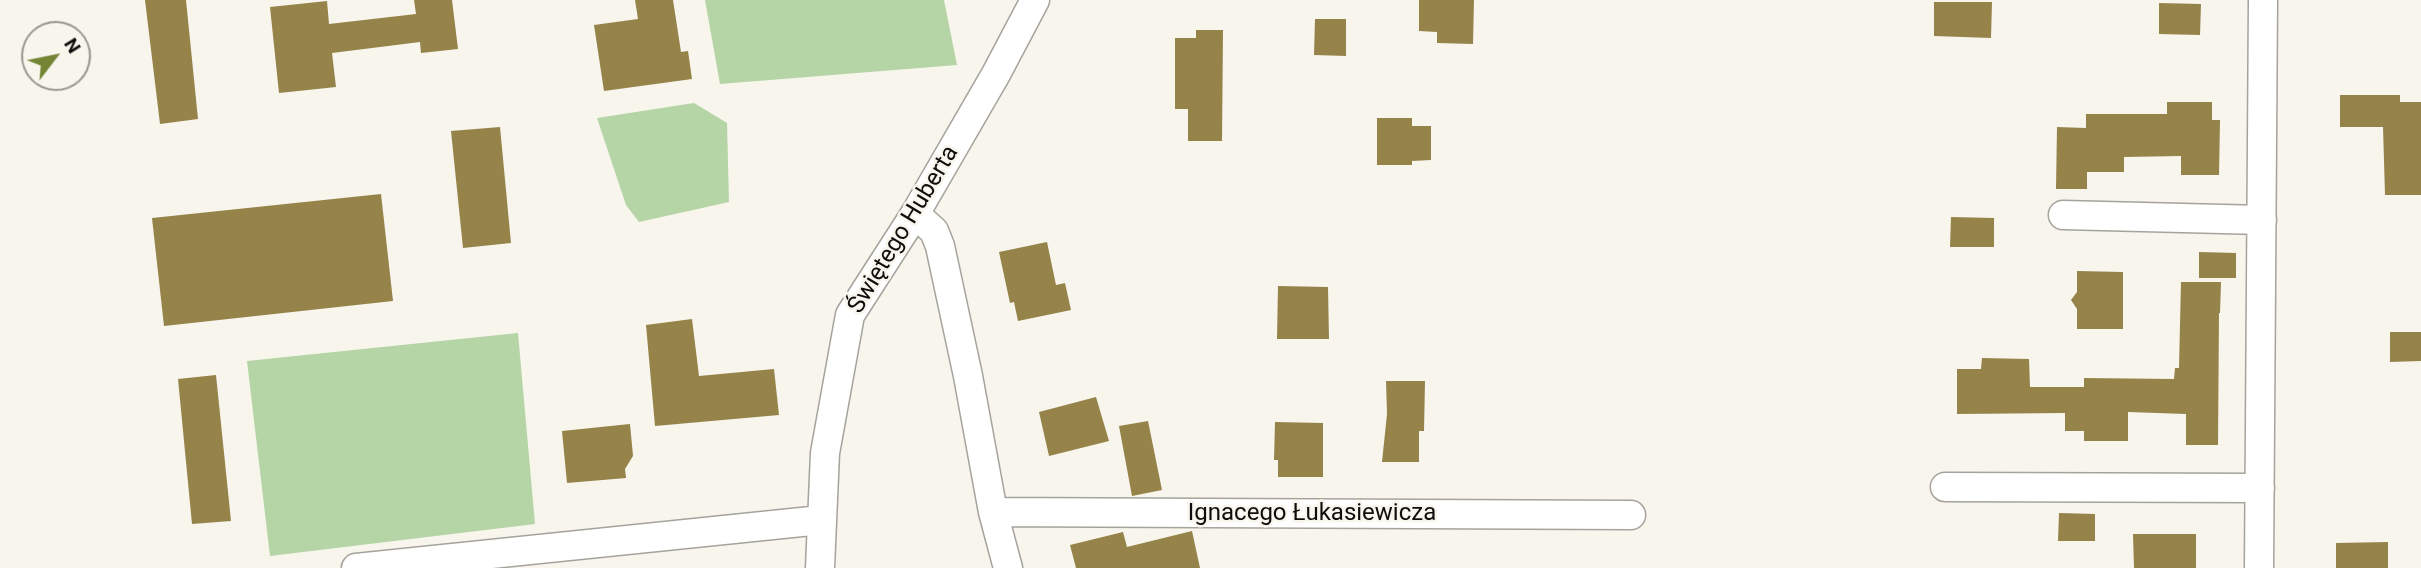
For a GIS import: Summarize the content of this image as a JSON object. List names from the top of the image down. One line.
{"streets":{"street":["Świętego Huberta","Ignacego Łukasiewicza"]},"north":"top right"}
